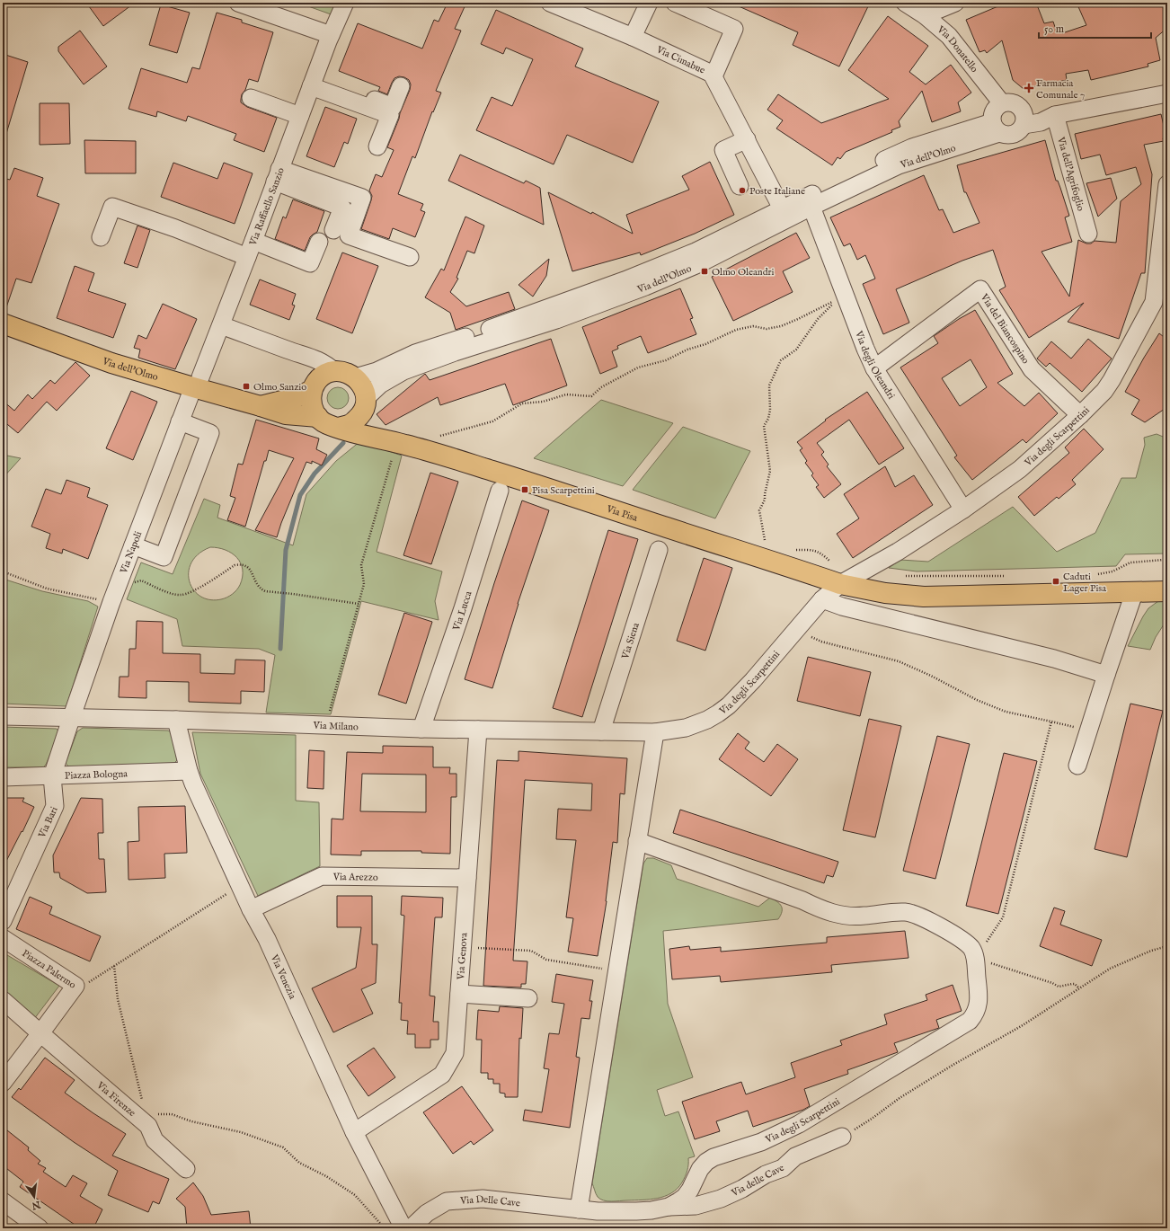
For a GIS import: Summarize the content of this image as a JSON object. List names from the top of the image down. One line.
{"streets":{"main road":["Via dell'Olmo","Via Pisa"],"street":["Via Donatello","Via Cimabue","Via dell'Agrifoglio","Via Raffaello Sanzio","Via del Biancospino","Via degli Oleandri","Via degli Scarpettini","Via Napoli","Via Lucca","Via Siena","Via Milano","Piazza Bologna","Via Bari","Via Arezzo","Via Genova","Piazza Palermo","Via Venezia","Via Firenze","Via delle Cave","Via Delle Cave"]},"crossings":[["Via Donatello","Via dell'Olmo"],["Via Cimabue","Via dell'Olmo"],["Via dell'Olmo","Via dell'Agrifoglio"],["Via dell'Olmo","Via Raffaello Sanzio"],["Via dell'Olmo","Via degli Oleandri"],["Via dell'Olmo","Via Pisa"],["Via dell'Olmo","Via Napoli"],["Via Raffaello Sanzio","Via Napoli"],["Via del Biancospino","Via degli Oleandri"],["Via del Biancospino","Via degli Scarpettini"],["Via degli Oleandri","Via degli Scarpettini"],["Via degli Scarpettini","Via Pisa"],["Via degli Scarpettini","Via Siena"],["Via degli Scarpettini","Via Milano"],["Via degli Scarpettini","Via delle Cave"],["Via degli Scarpettini","Via Delle Cave"],["Via Napoli","Via Milano"],["Via Napoli","Via Bari"],["Via Lucca","Via Milano"],["Via Siena","Via Milano"],["Via Milano","Via Bari"],["Via Milano","Via Genova"],["Via Milano","Via Venezia"],["Piazza Bologna","Via Bari"],["Piazza Bologna","Via Venezia"],["Via Arezzo","Via Genova"],["Via Arezzo","Via Venezia"],["Via Genova","Via Venezia"],["Piazza Palermo","Via Firenze"]],"places":{"health":["Farmacia Comunale 7"],"other":["Poste Italiane"],"transit":["Olmo Oleandri","Olmo Sanzio","Pisa Scarpettini","Caduti Lager Pisa"]},"scale_bar":"50 m","north":"bottom"}
